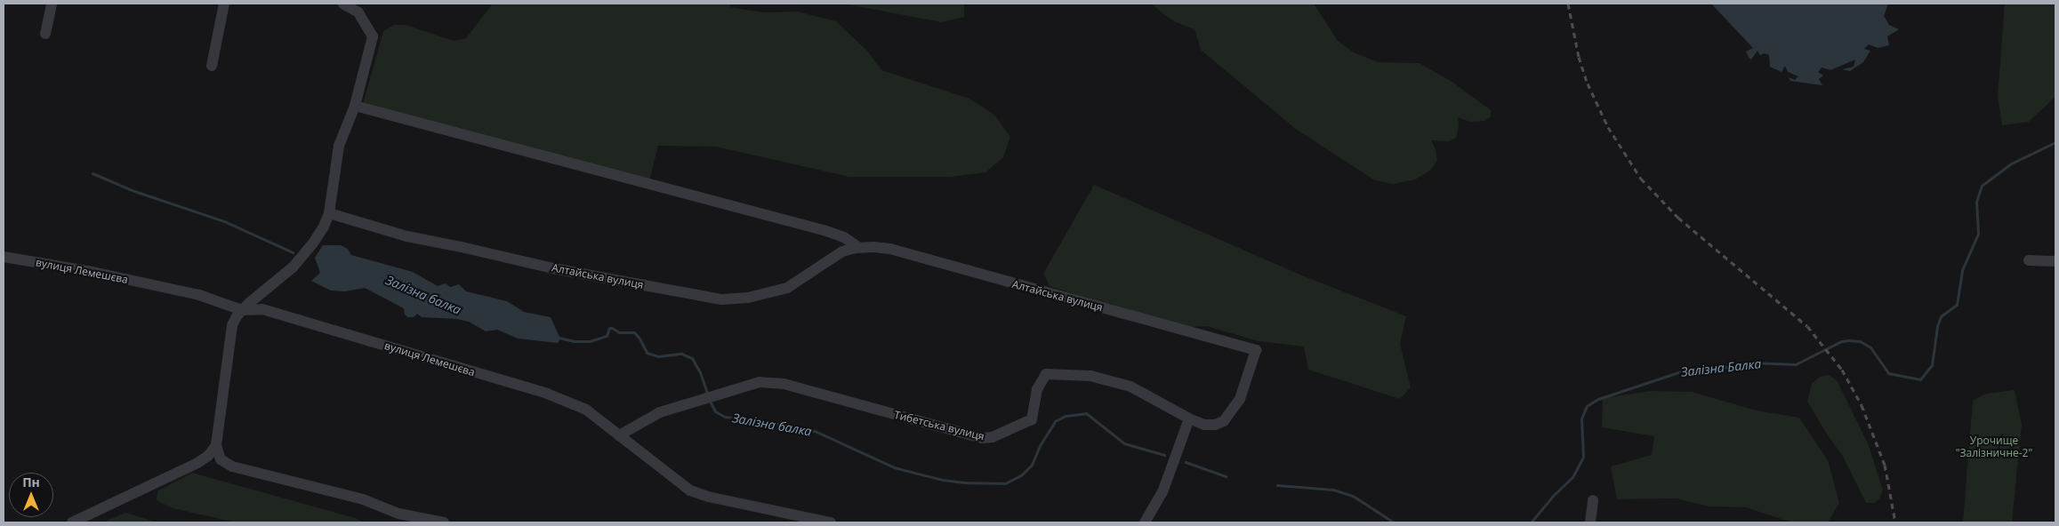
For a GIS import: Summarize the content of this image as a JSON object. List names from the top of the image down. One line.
{"streets":{"street":["вулиця Лемешєва","Алтайська вулиця","Тибетська вулиця"]},"crossings":[["вулиця Лемешєва","Тибетська вулиця"],["Алтайська вулиця","Тибетська вулиця"]],"water":["Залізна балка","Залізна Балка"],"parks":["Урочище \"Залізничне-2\""],"north":"top"}
